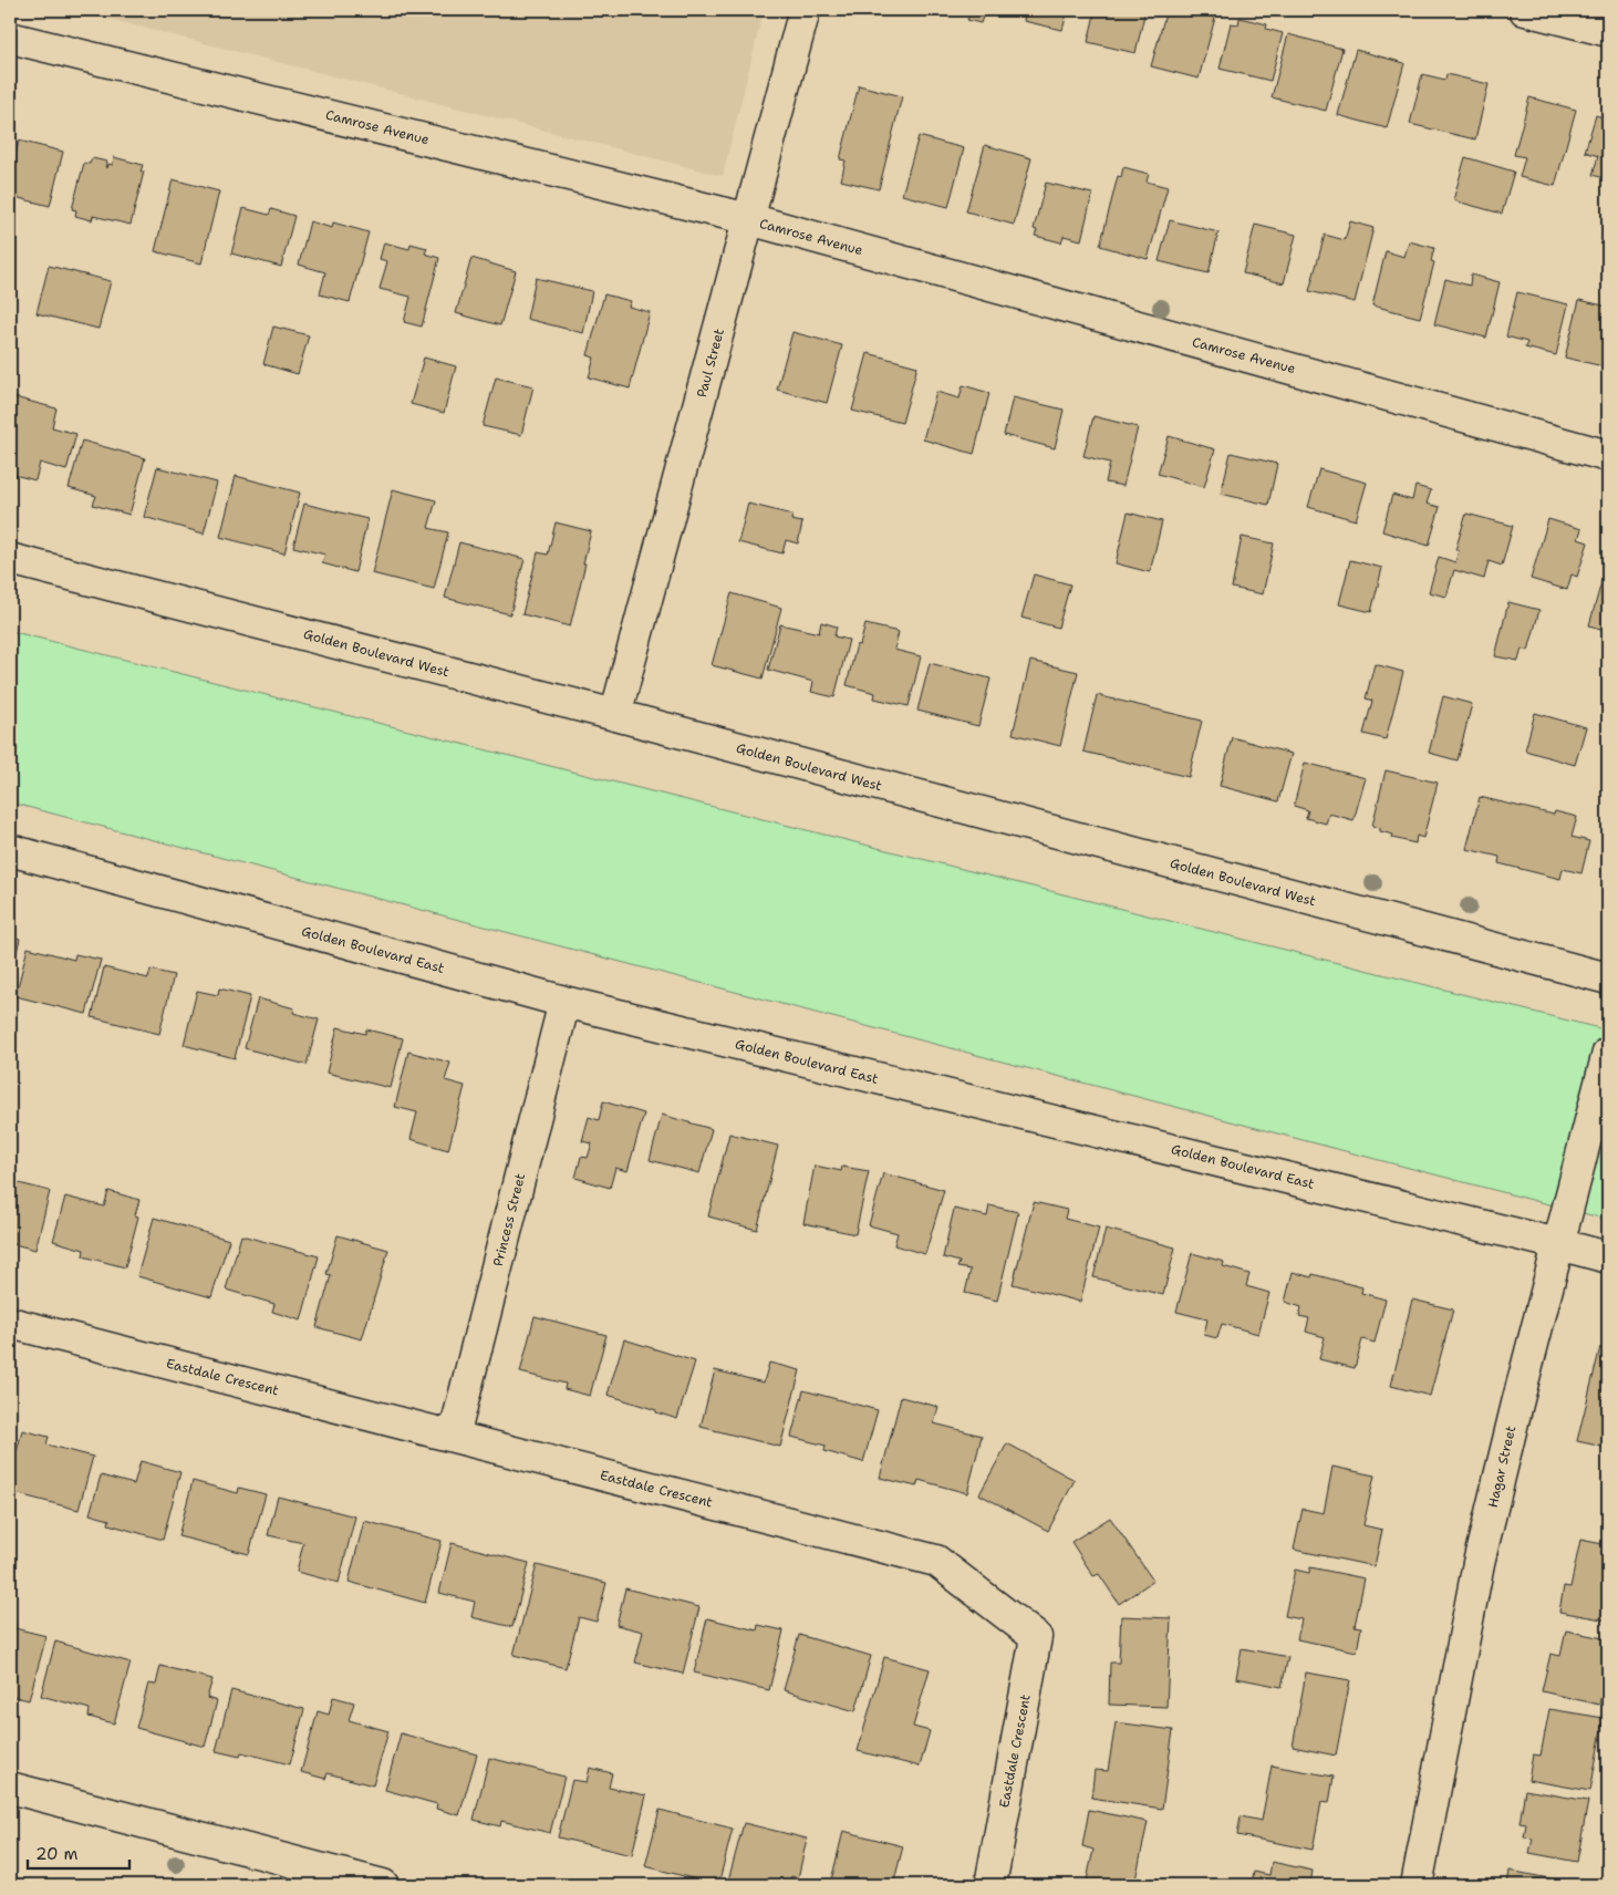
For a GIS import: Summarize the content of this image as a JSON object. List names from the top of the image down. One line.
{"streets":{"street":["Camrose Avenue","Paul Street","Golden Boulevard West","Golden Boulevard East","Princess Street","Eastdale Crescent","Hagar Street"]},"crossings":[["Camrose Avenue","Paul Street"],["Paul Street","Golden Boulevard West"],["Golden Boulevard East","Princess Street"],["Golden Boulevard East","Hagar Street"],["Princess Street","Eastdale Crescent"]],"scale_bar":"20 m"}
